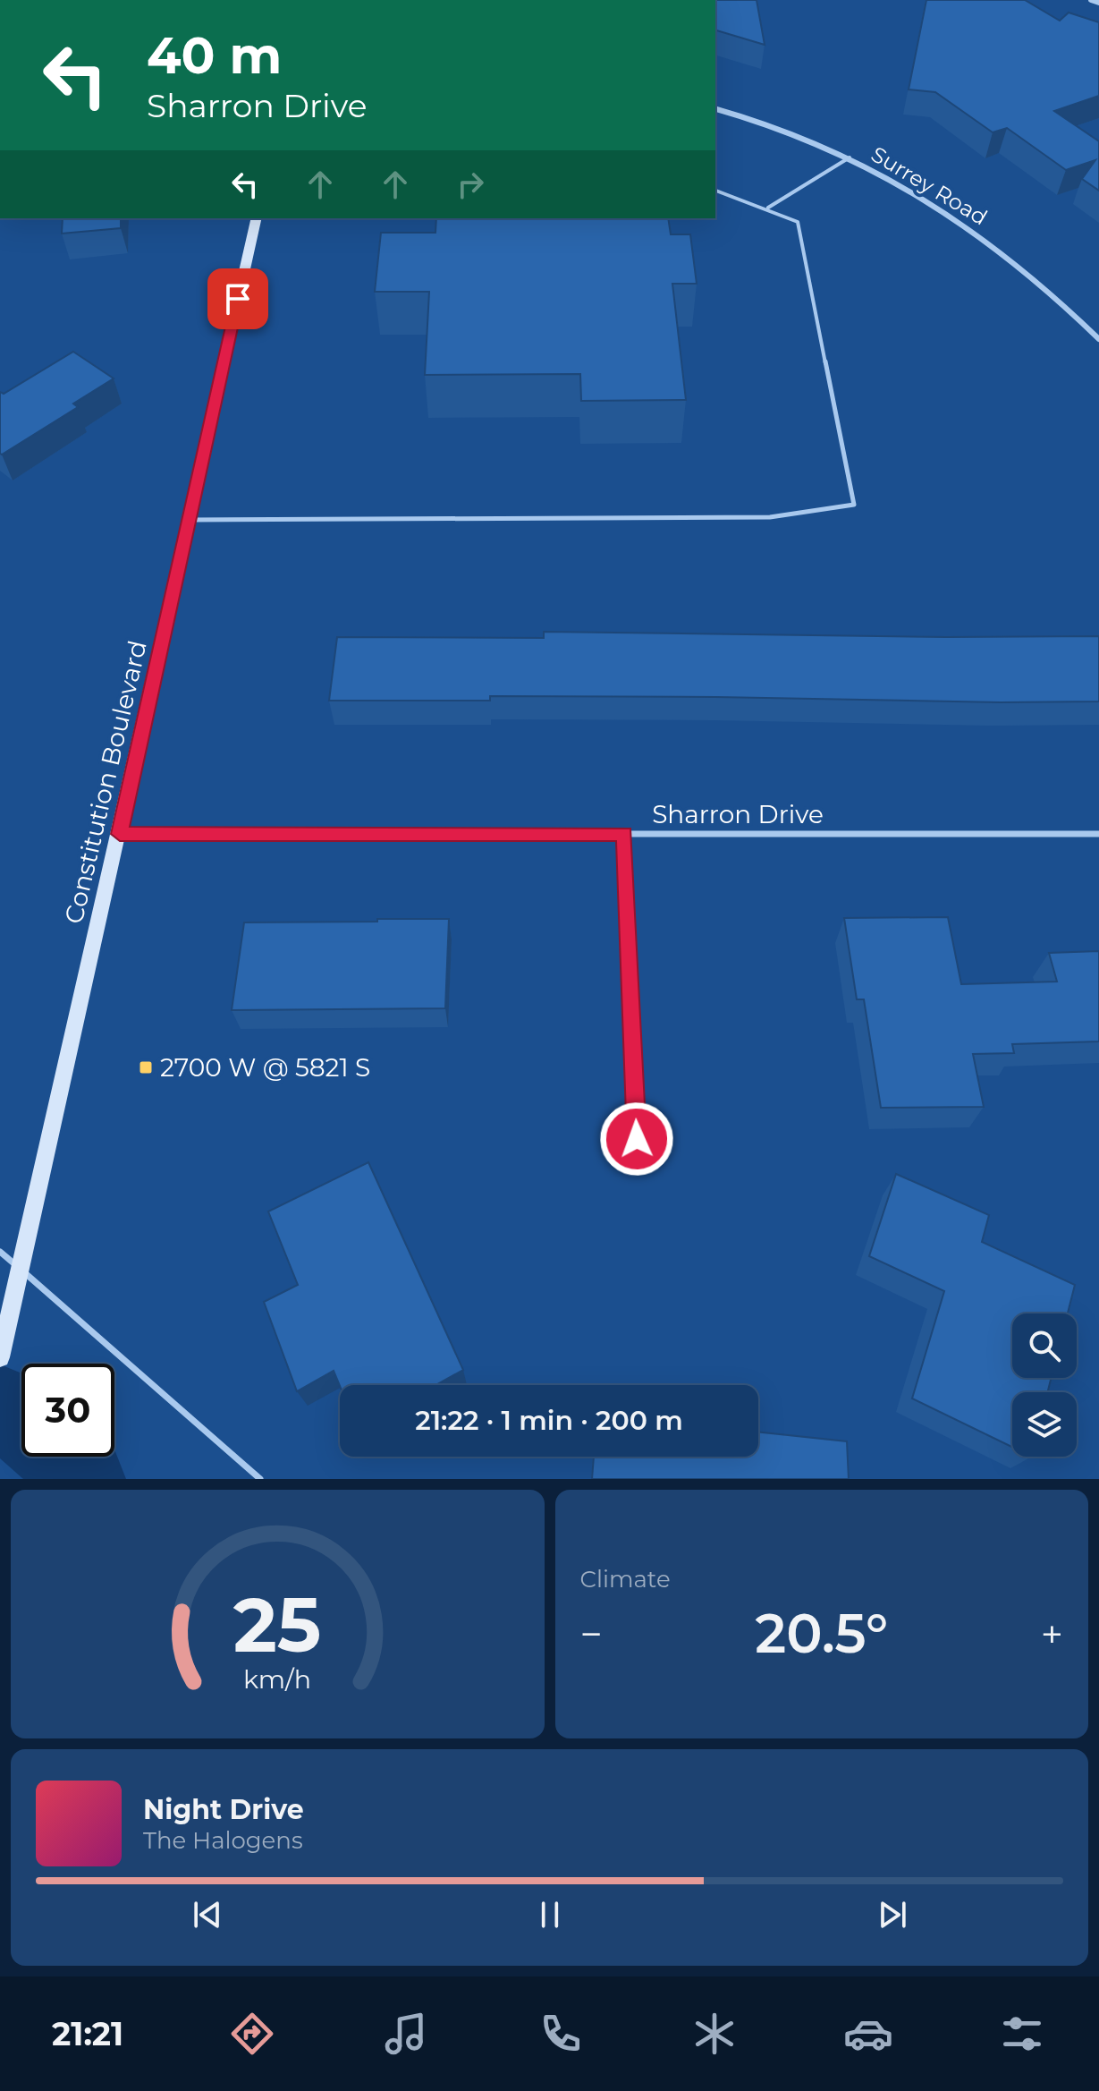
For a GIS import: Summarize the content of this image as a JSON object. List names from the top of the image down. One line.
{"streets":{"main road":["Constitution Boulevard"],"street":["Surrey Road","Sharron Drive"]},"crossings":[["Constitution Boulevard","Sharron Drive"]],"places":{"transit":["2700 W @ 5821 S"]},"page":{"turn":["40 m","Sharron Drive"],"limit":"30","trip":"21:22 · 1 min · 200 m","tile":"Climate","heat":["−","20.5°","+"],"song":["Night Drive","The Halogens"],"tabs":"21:21","gauge":["25","km/h"]}}
